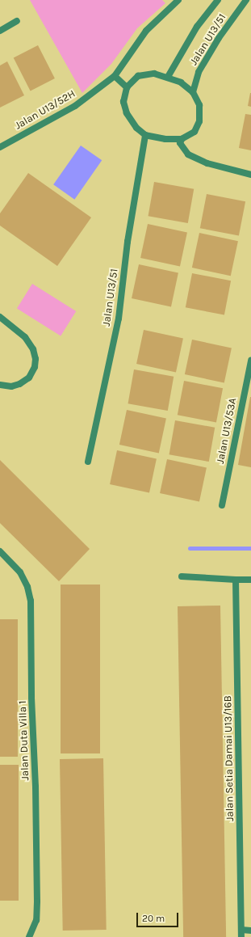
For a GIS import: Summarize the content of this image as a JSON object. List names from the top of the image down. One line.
{"streets":{"street":["Jalan U13/51","Jalan U13/52H","Jalan U13/53A","Jalan Duta Villa 1","Jalan Setia Damai U13/16B"]},"scale_bar":"20 m"}
